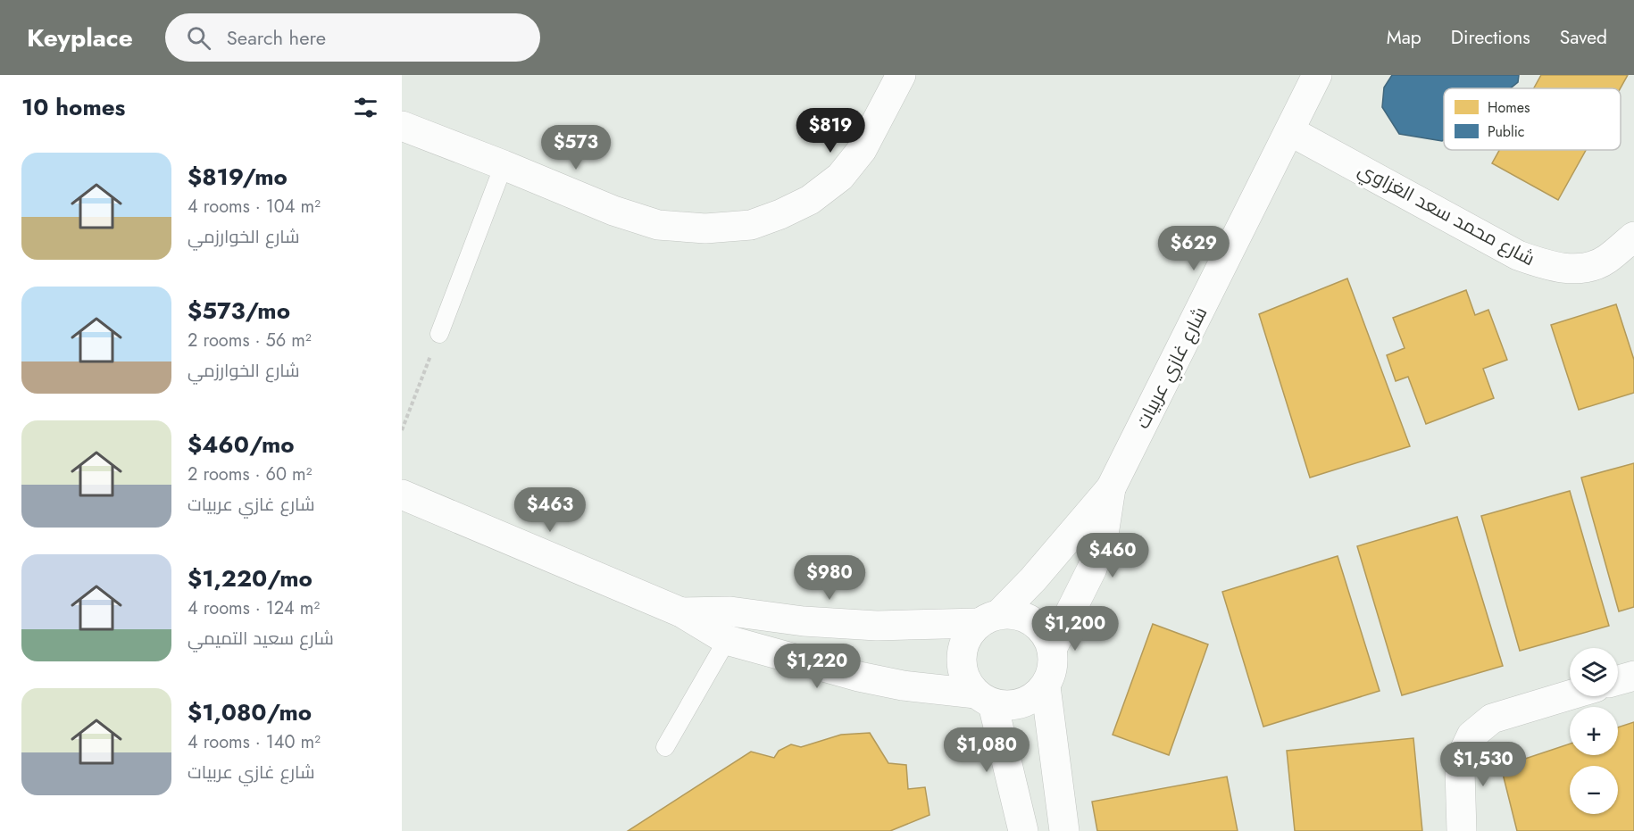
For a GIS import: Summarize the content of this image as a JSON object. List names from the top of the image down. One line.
{"streets":{"street":["شارع محمد سعد الغزاوي","شارع غازي عربيات"]},"crossings":[["شارع محمد سعد الغزاوي","شارع غازي عربيات"]],"legend":["Homes","Public"],"page":{"header":"Keyplace","search":"Search here","nav":["Map","Directions","Saved"],"heading":"10 homes","price":["$819","$573","$629","$463","$460","$980","$1,200","$1,220","$1,080","$1,530"],"list":[{"name":"$819/mo","note":"4 rooms · 104 m² · شارع الخوارزمي"},{"name":"$573/mo","note":"2 rooms · 56 m² · شارع الخوارزمي"},{"name":"$460/mo","note":"2 rooms · 60 m² · شارع غازي عربيات"},{"name":"$1,220/mo","note":"4 rooms · 124 m² · شارع سعيد التميمي"},{"name":"$1,080/mo","note":"4 rooms · 140 m² · شارع غازي عربيات"}],"map_buttons":["+","−"]}}
